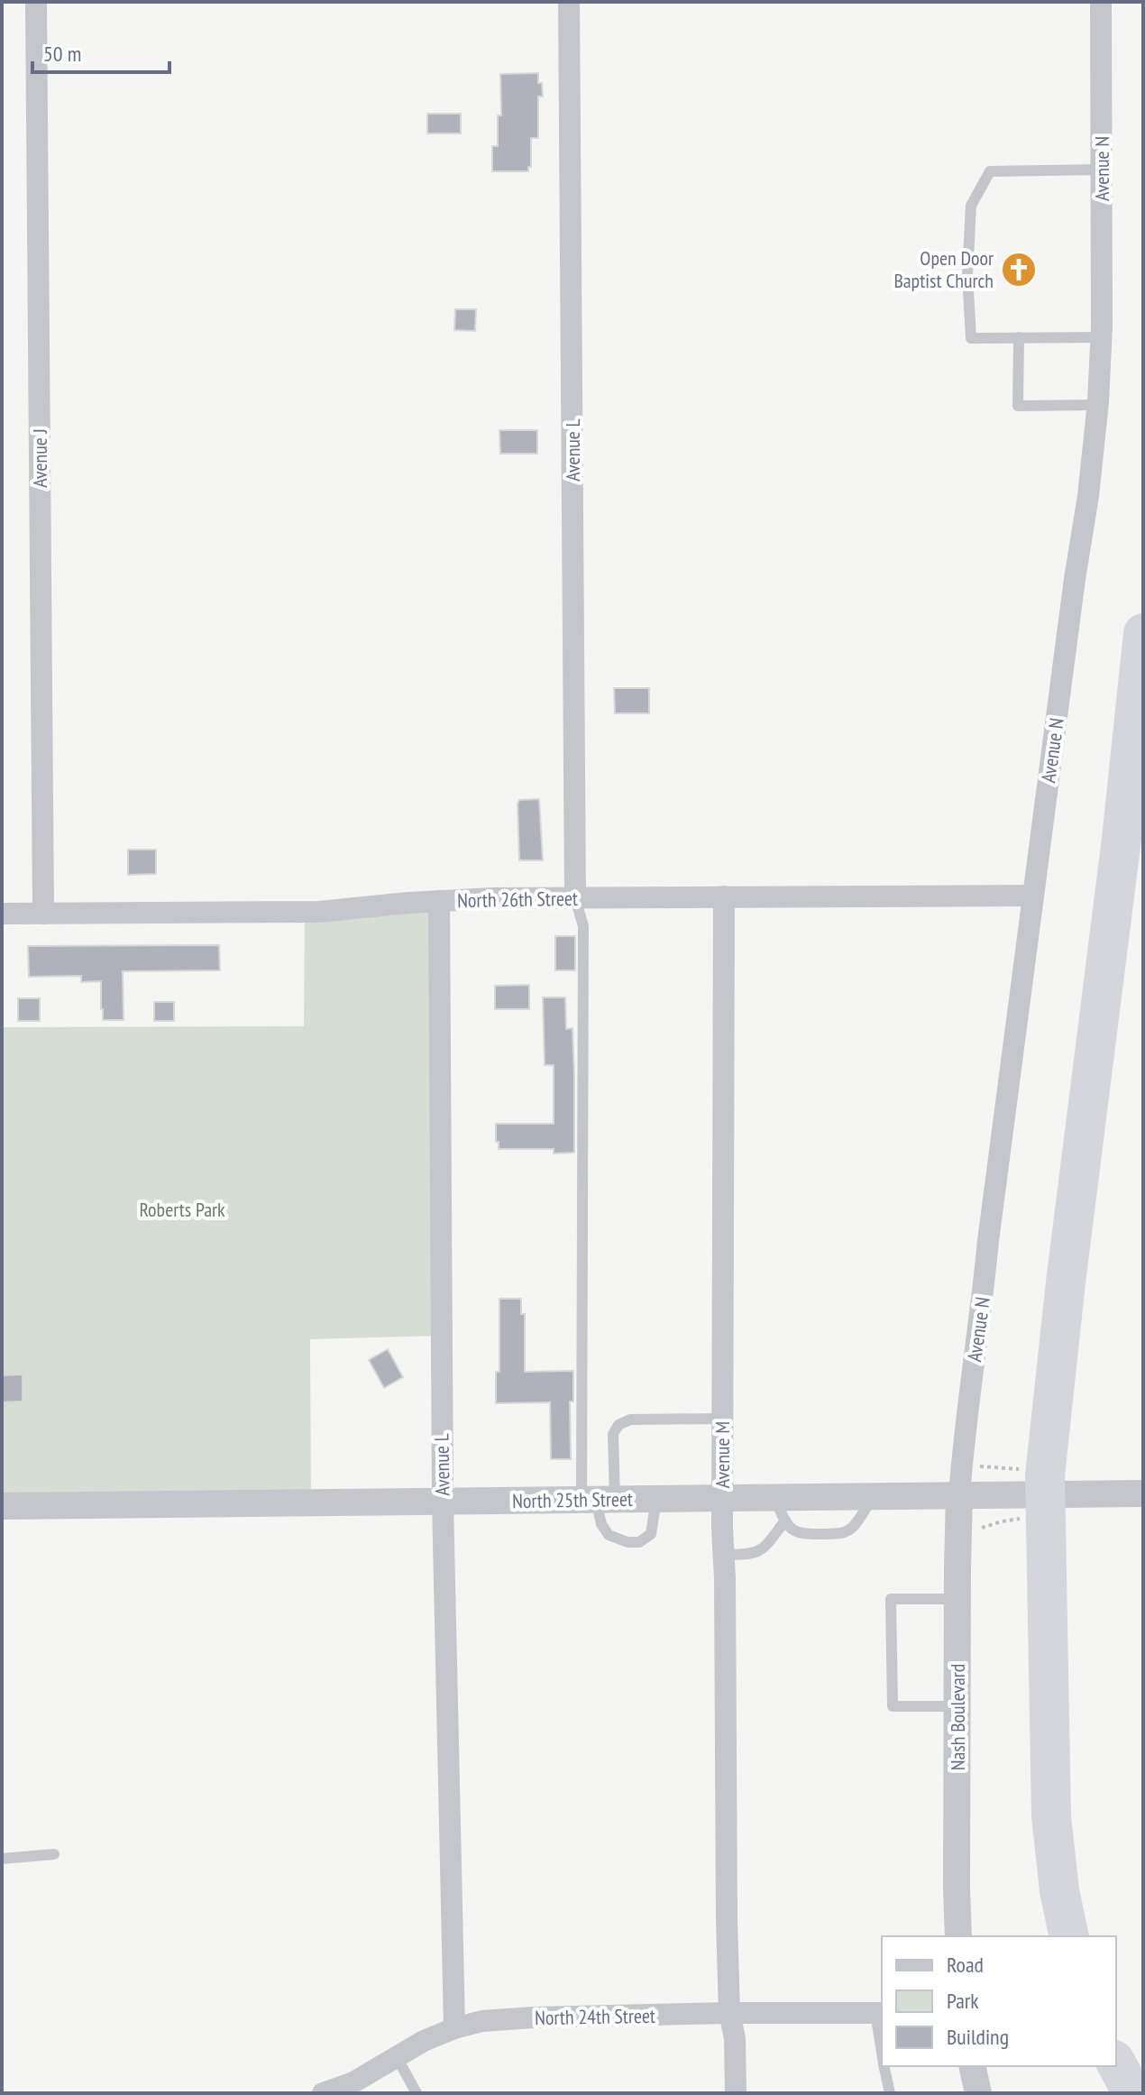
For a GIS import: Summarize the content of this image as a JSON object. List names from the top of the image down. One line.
{"streets":{"street":["Avenue N","Avenue L","Avenue J","North 26th Street","Avenue M","North 25th Street","Nash Boulevard","North 24th Street"]},"crossings":[["Avenue N","North 26th Street"],["Avenue N","North 25th Street"],["Avenue N","Nash Boulevard"],["Avenue L","North 26th Street"],["Avenue L","North 25th Street"],["Avenue L","North 24th Street"],["Avenue J","North 26th Street"],["North 26th Street","Avenue M"],["Avenue M","North 25th Street"],["Avenue M","North 24th Street"],["North 25th Street","Nash Boulevard"]],"parks":["Roberts Park"],"places":{"church":["Open Door Baptist Church"]},"legend":["Road","Park","Building"],"scale_bar":"50 m"}
